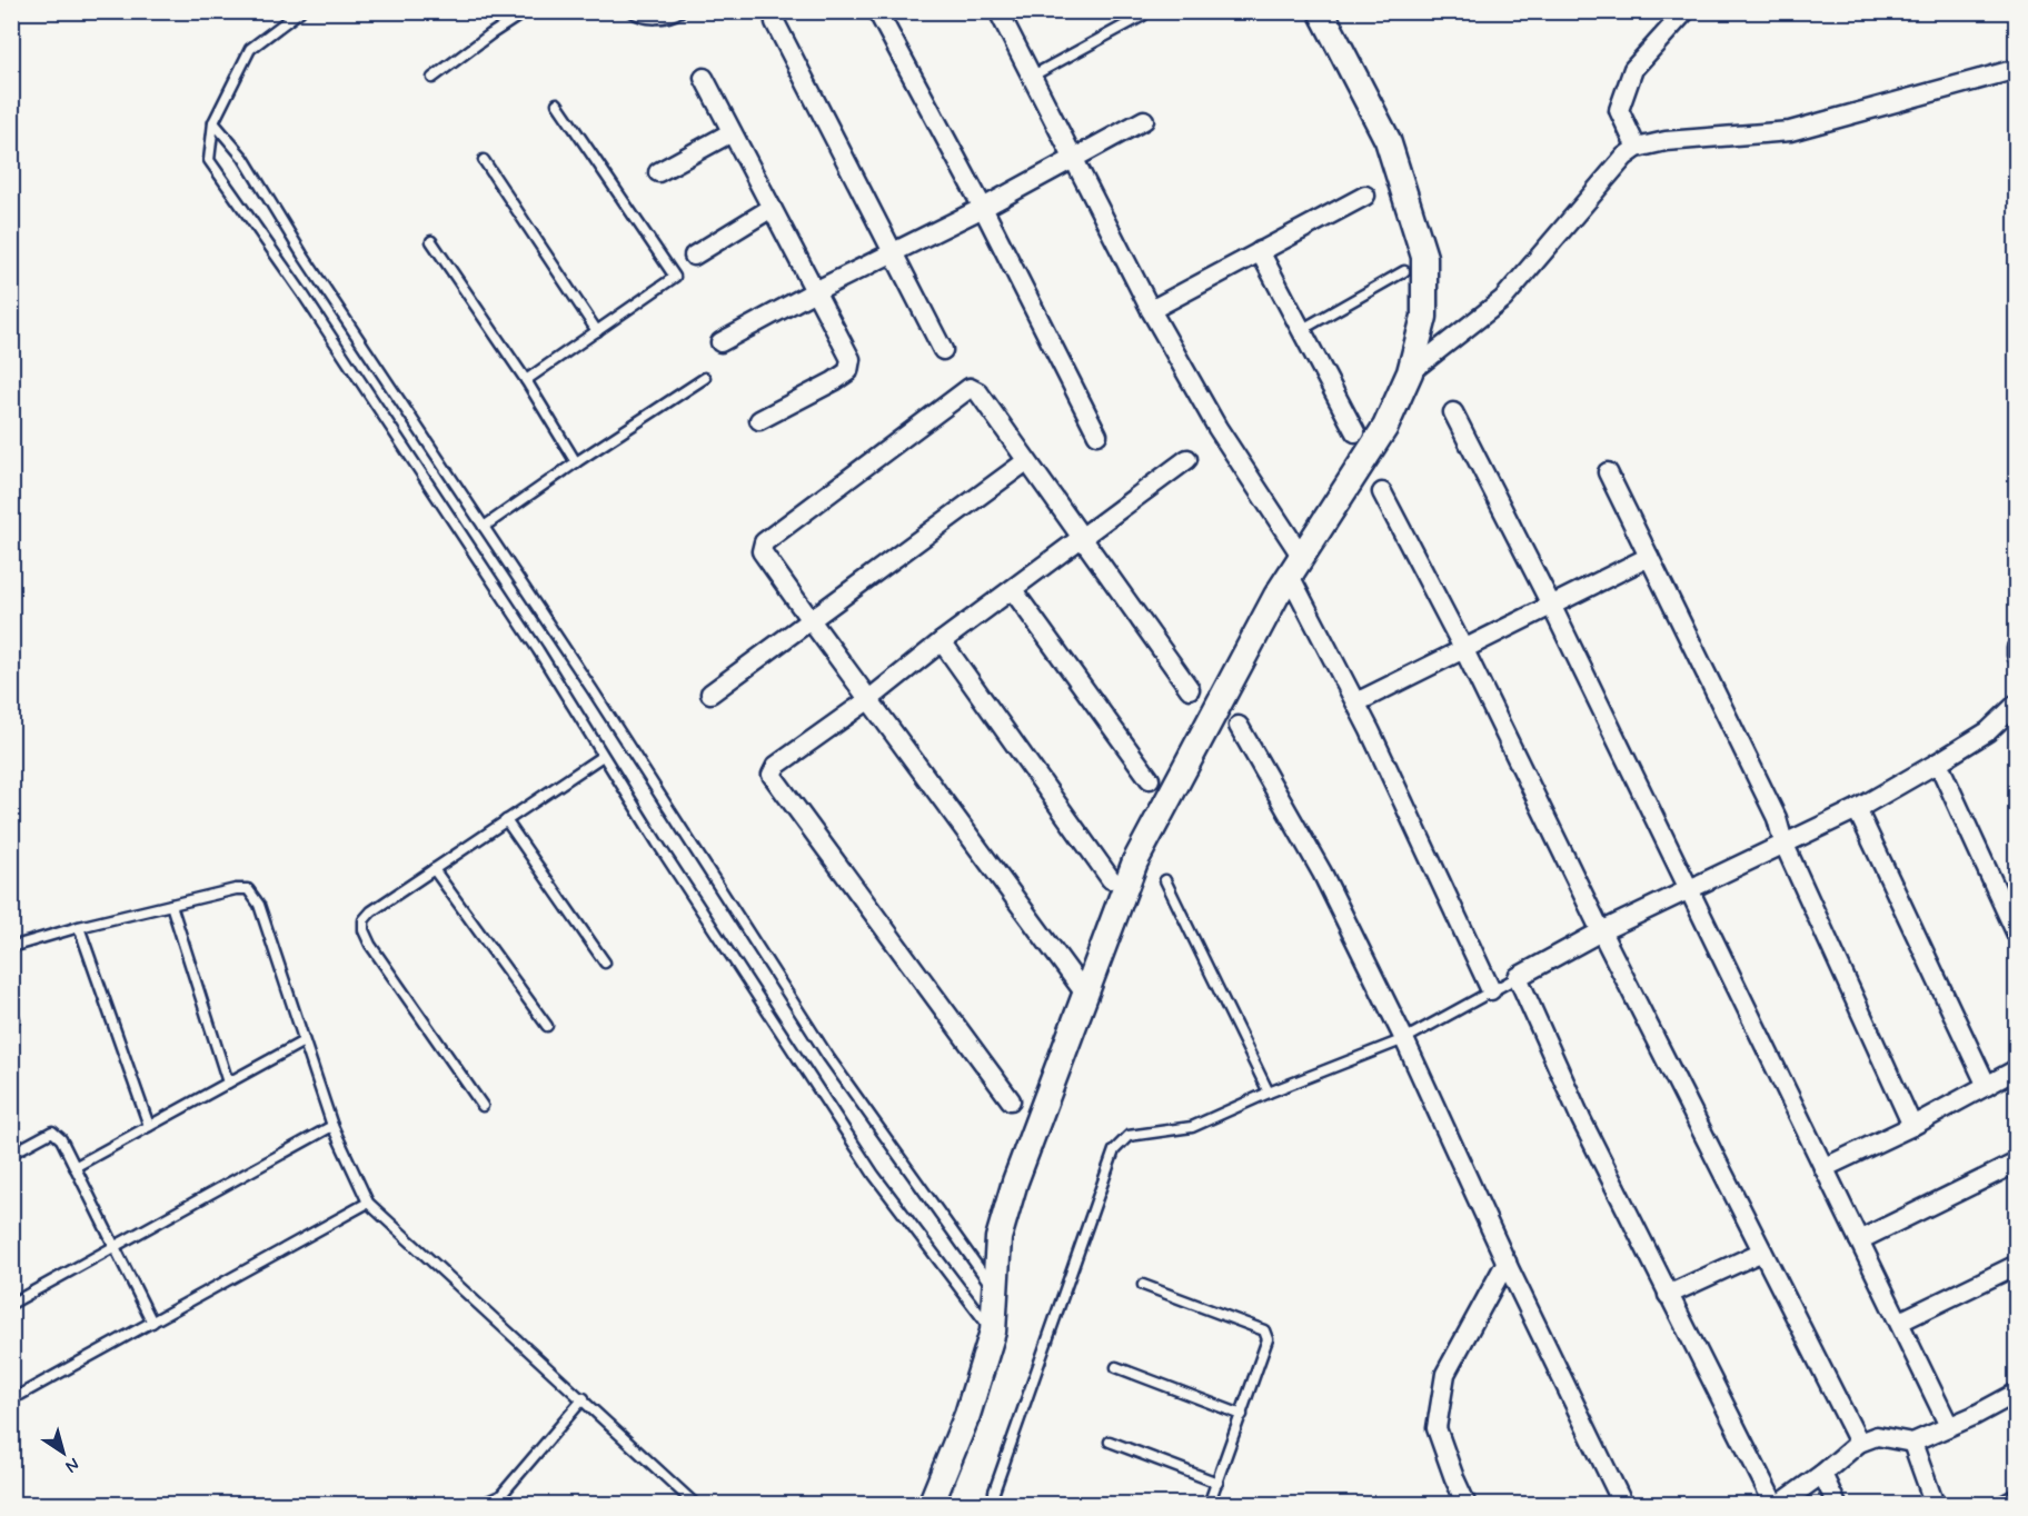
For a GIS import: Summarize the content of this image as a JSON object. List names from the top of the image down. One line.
{"north":"bottom right"}
